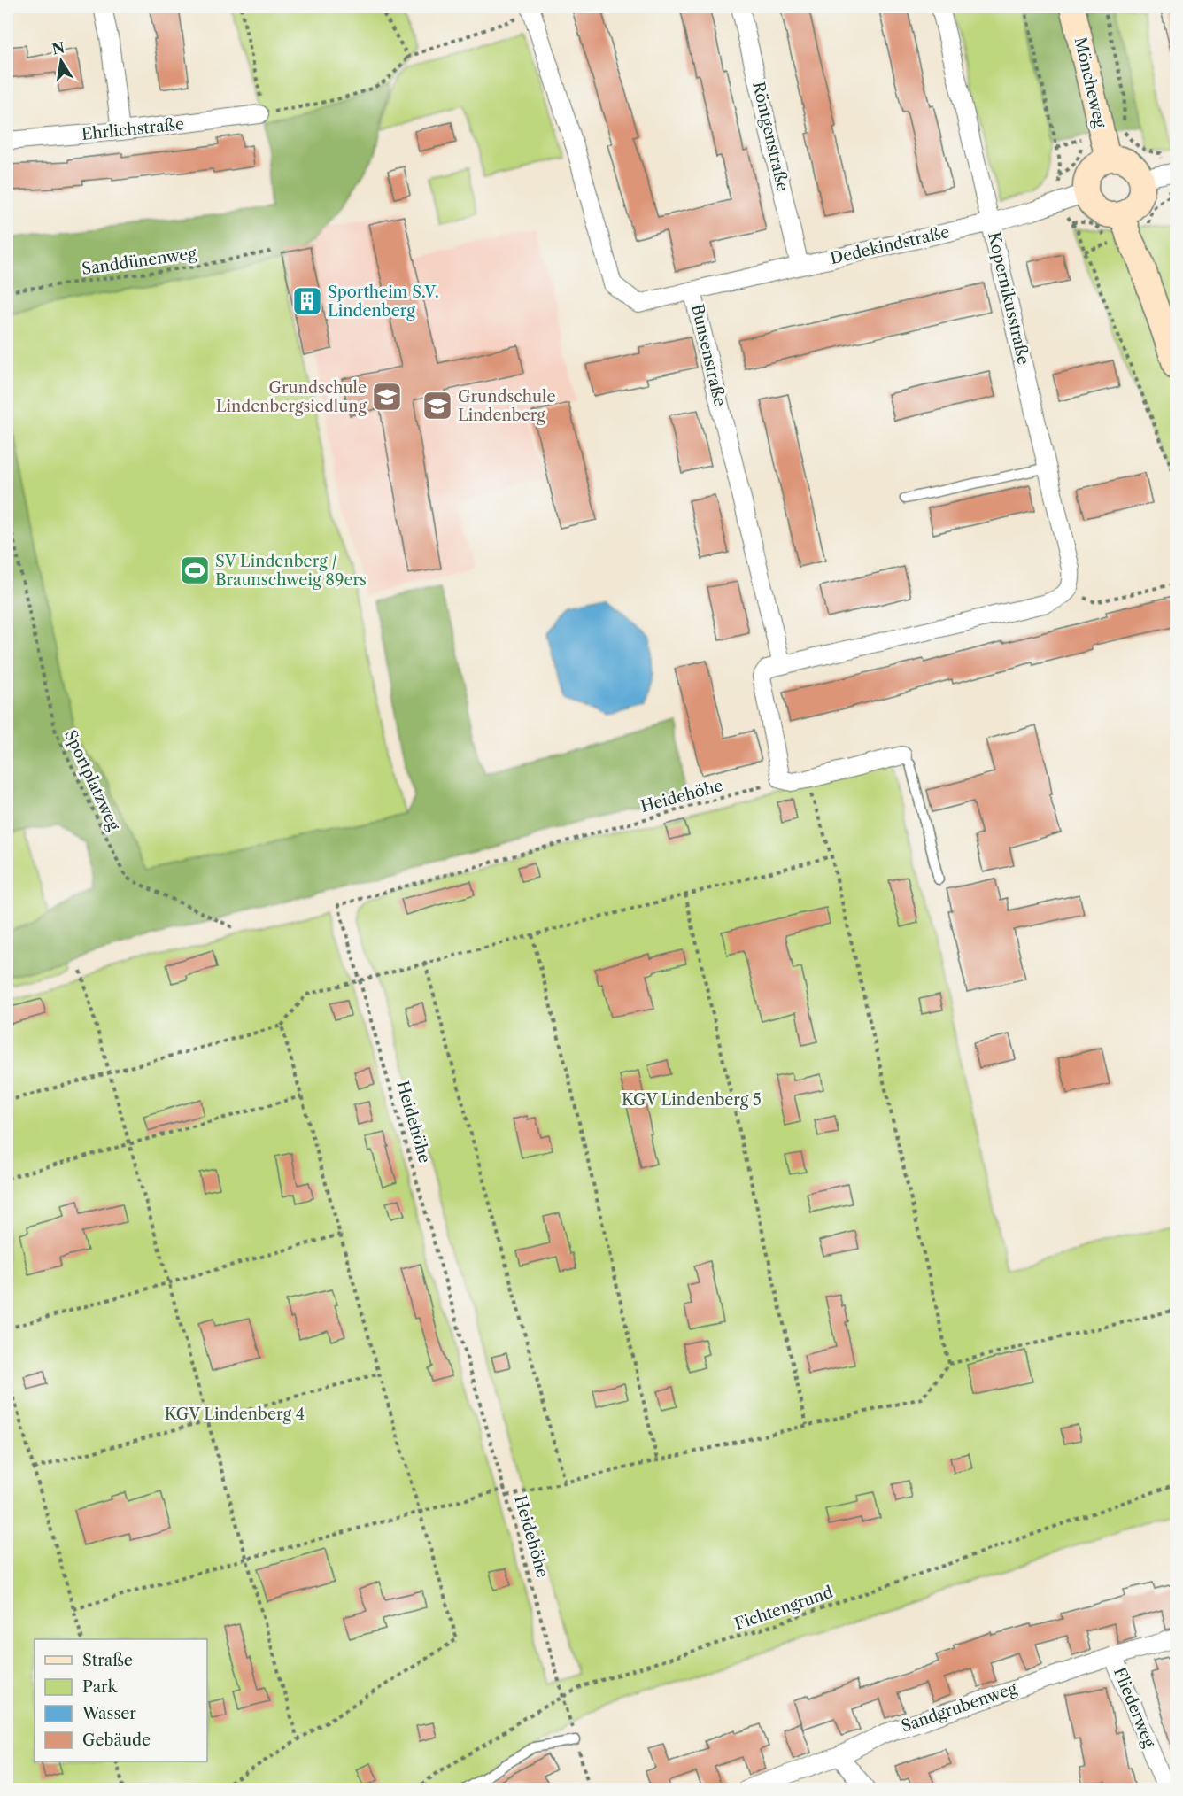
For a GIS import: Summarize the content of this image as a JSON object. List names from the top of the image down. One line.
{"streets":{"main road":["Möncheweg"],"street":["Ehrlichstraße","Röntgenstraße","Dedekindstraße","Kopernikusstraße","Bunsenstraße","Sandgrubenweg","Fliederweg"],"path":["Sanddünenweg","Sportplatzweg","Heidehöhe","Fichtengrund"]},"crossings":[["Möncheweg","Dedekindstraße"],["Röntgenstraße","Dedekindstraße"],["Dedekindstraße","Kopernikusstraße"],["Dedekindstraße","Bunsenstraße"],["Heidehöhe","Fichtengrund"],["Sandgrubenweg","Fliederweg"]],"parks":["KGV Lindenberg 5","KGV Lindenberg 4"],"places":{"building":["Sportheim S.V. Lindenberg"],"school or university":["Grundschule Lindenbergsiedlung","Grundschule Lindenberg"],"sports":["SV Lindenberg / Braunschweig 89ers"]},"legend":["Straße","Park","Wasser","Gebäude"],"north":"top"}
